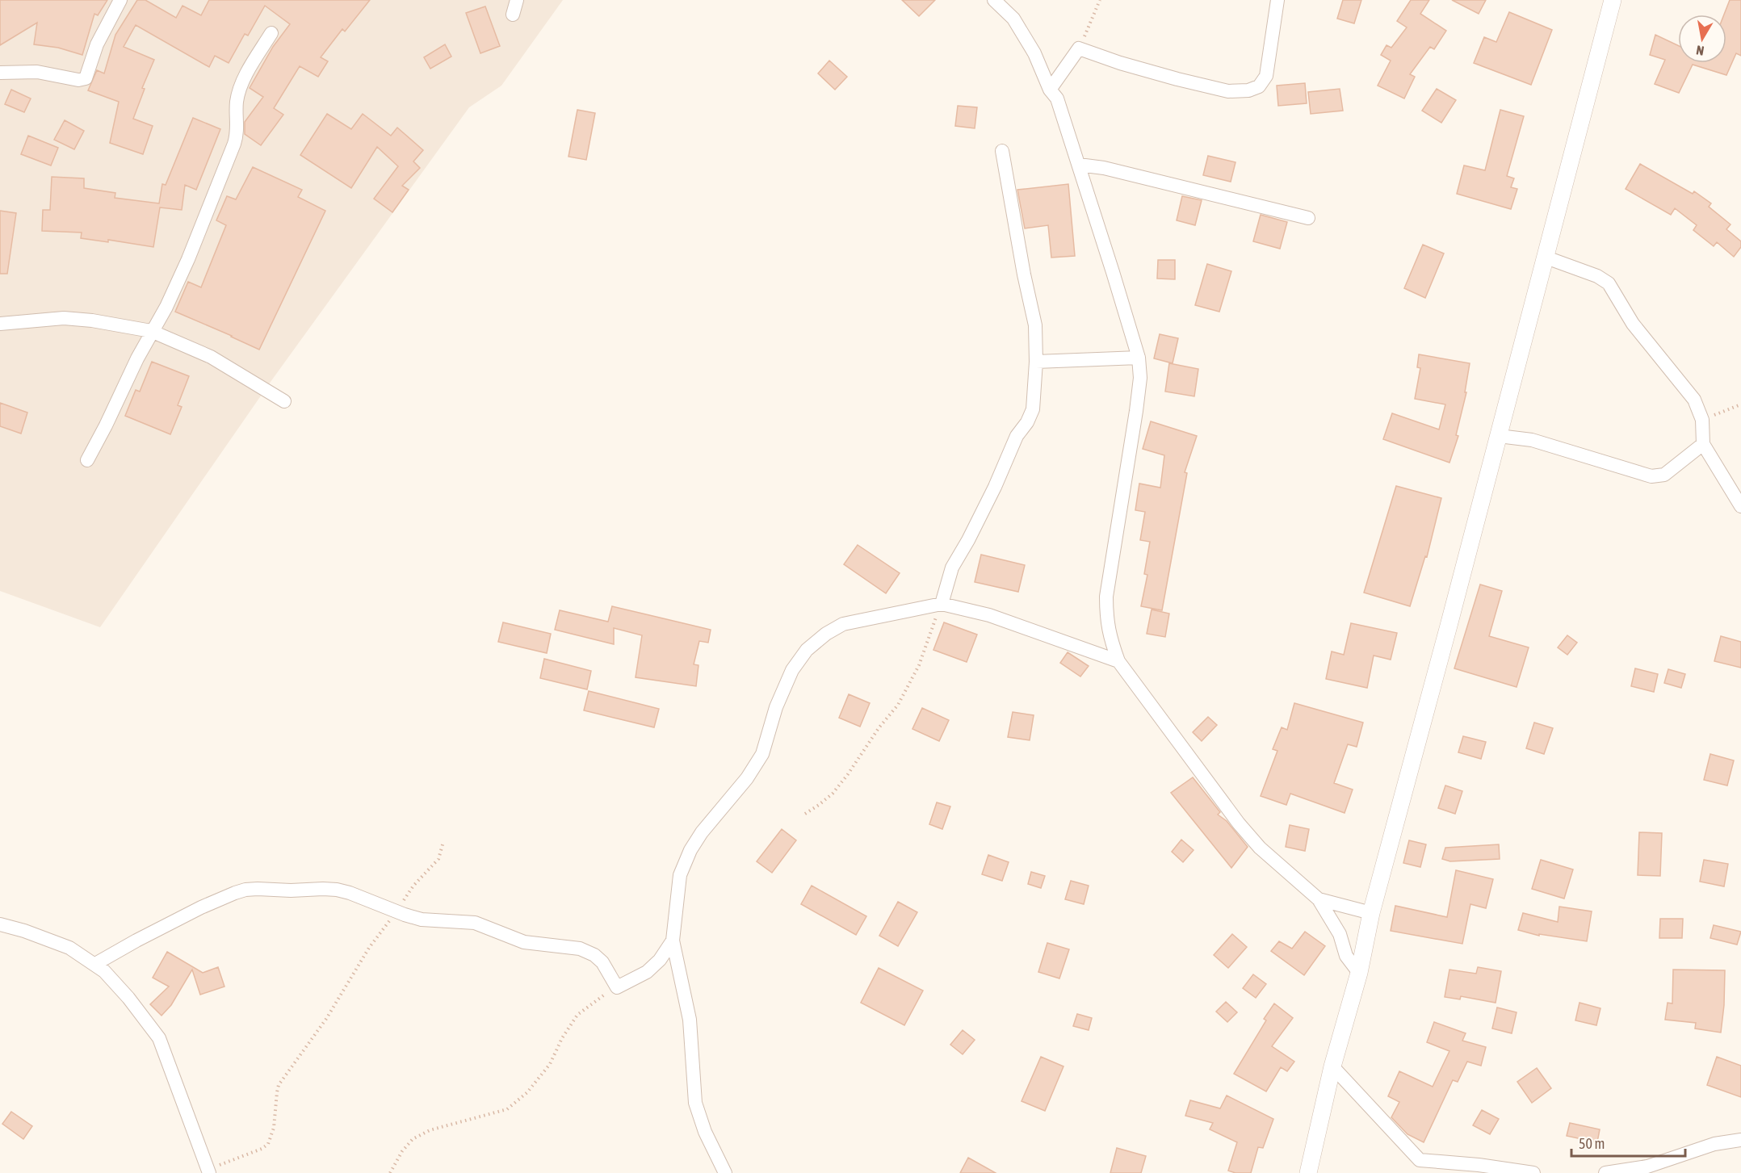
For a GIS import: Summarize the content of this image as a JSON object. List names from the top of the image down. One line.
{"scale_bar":"50 m","north":"bottom"}
